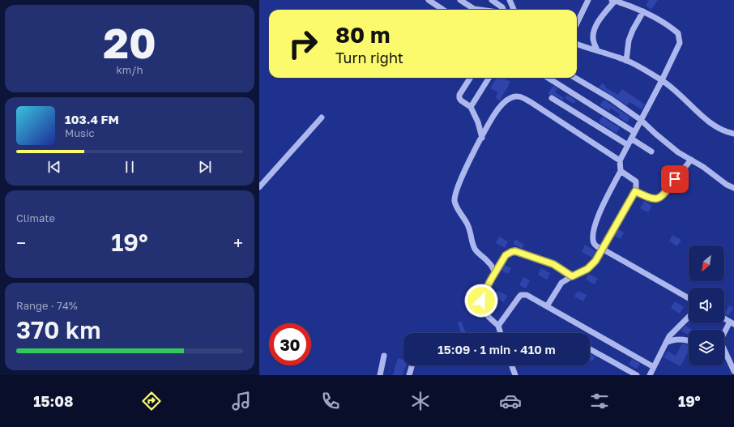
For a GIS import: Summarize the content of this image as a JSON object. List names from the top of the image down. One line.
{"north":"bottom left","page":{"tile":[["20","km/h"],"Climate",["Range · 74%","370 km"]],"turn":["80 m","Turn right"],"song":["103.4 FM","Music"],"heat":["−","19°","+"],"limit":"30","trip":"15:09 · 1 min · 410 m","tabs":["15:08","19°"]}}
